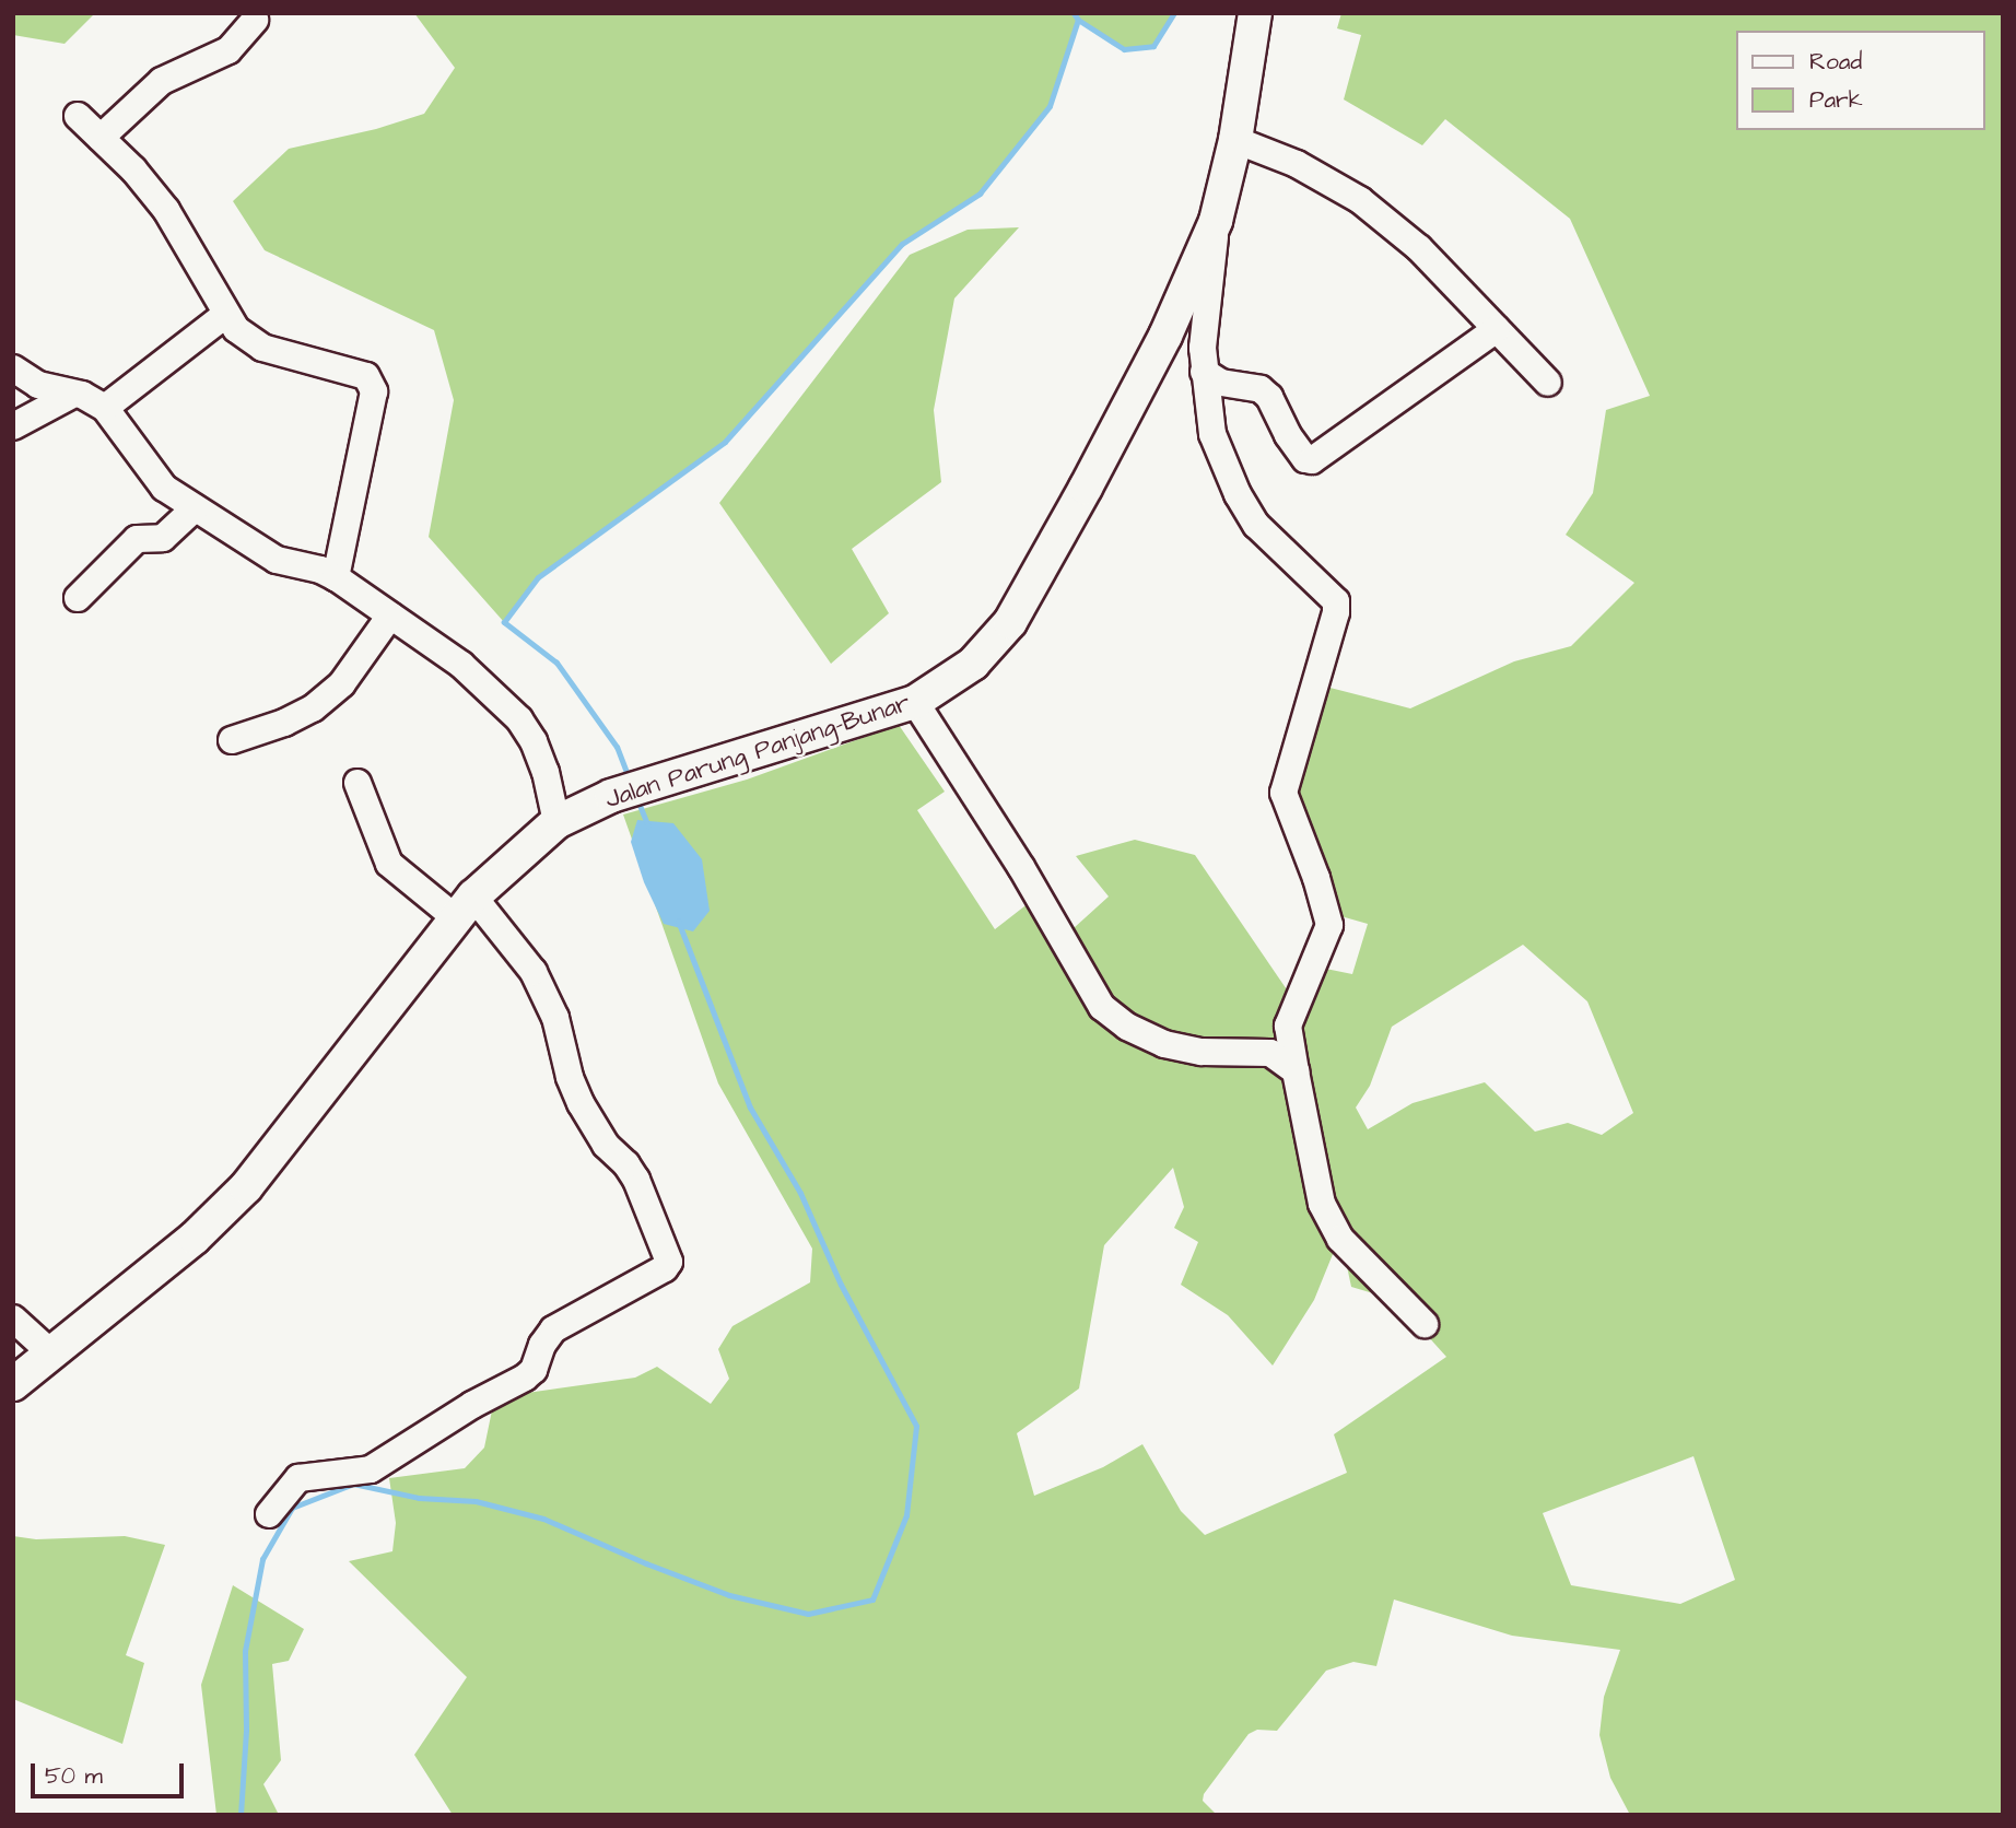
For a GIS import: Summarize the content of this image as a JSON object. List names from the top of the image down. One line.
{"streets":{"main road":["Jalan Parung Panjang–Bunar"]},"legend":["Road","Park"],"scale_bar":"50 m"}
